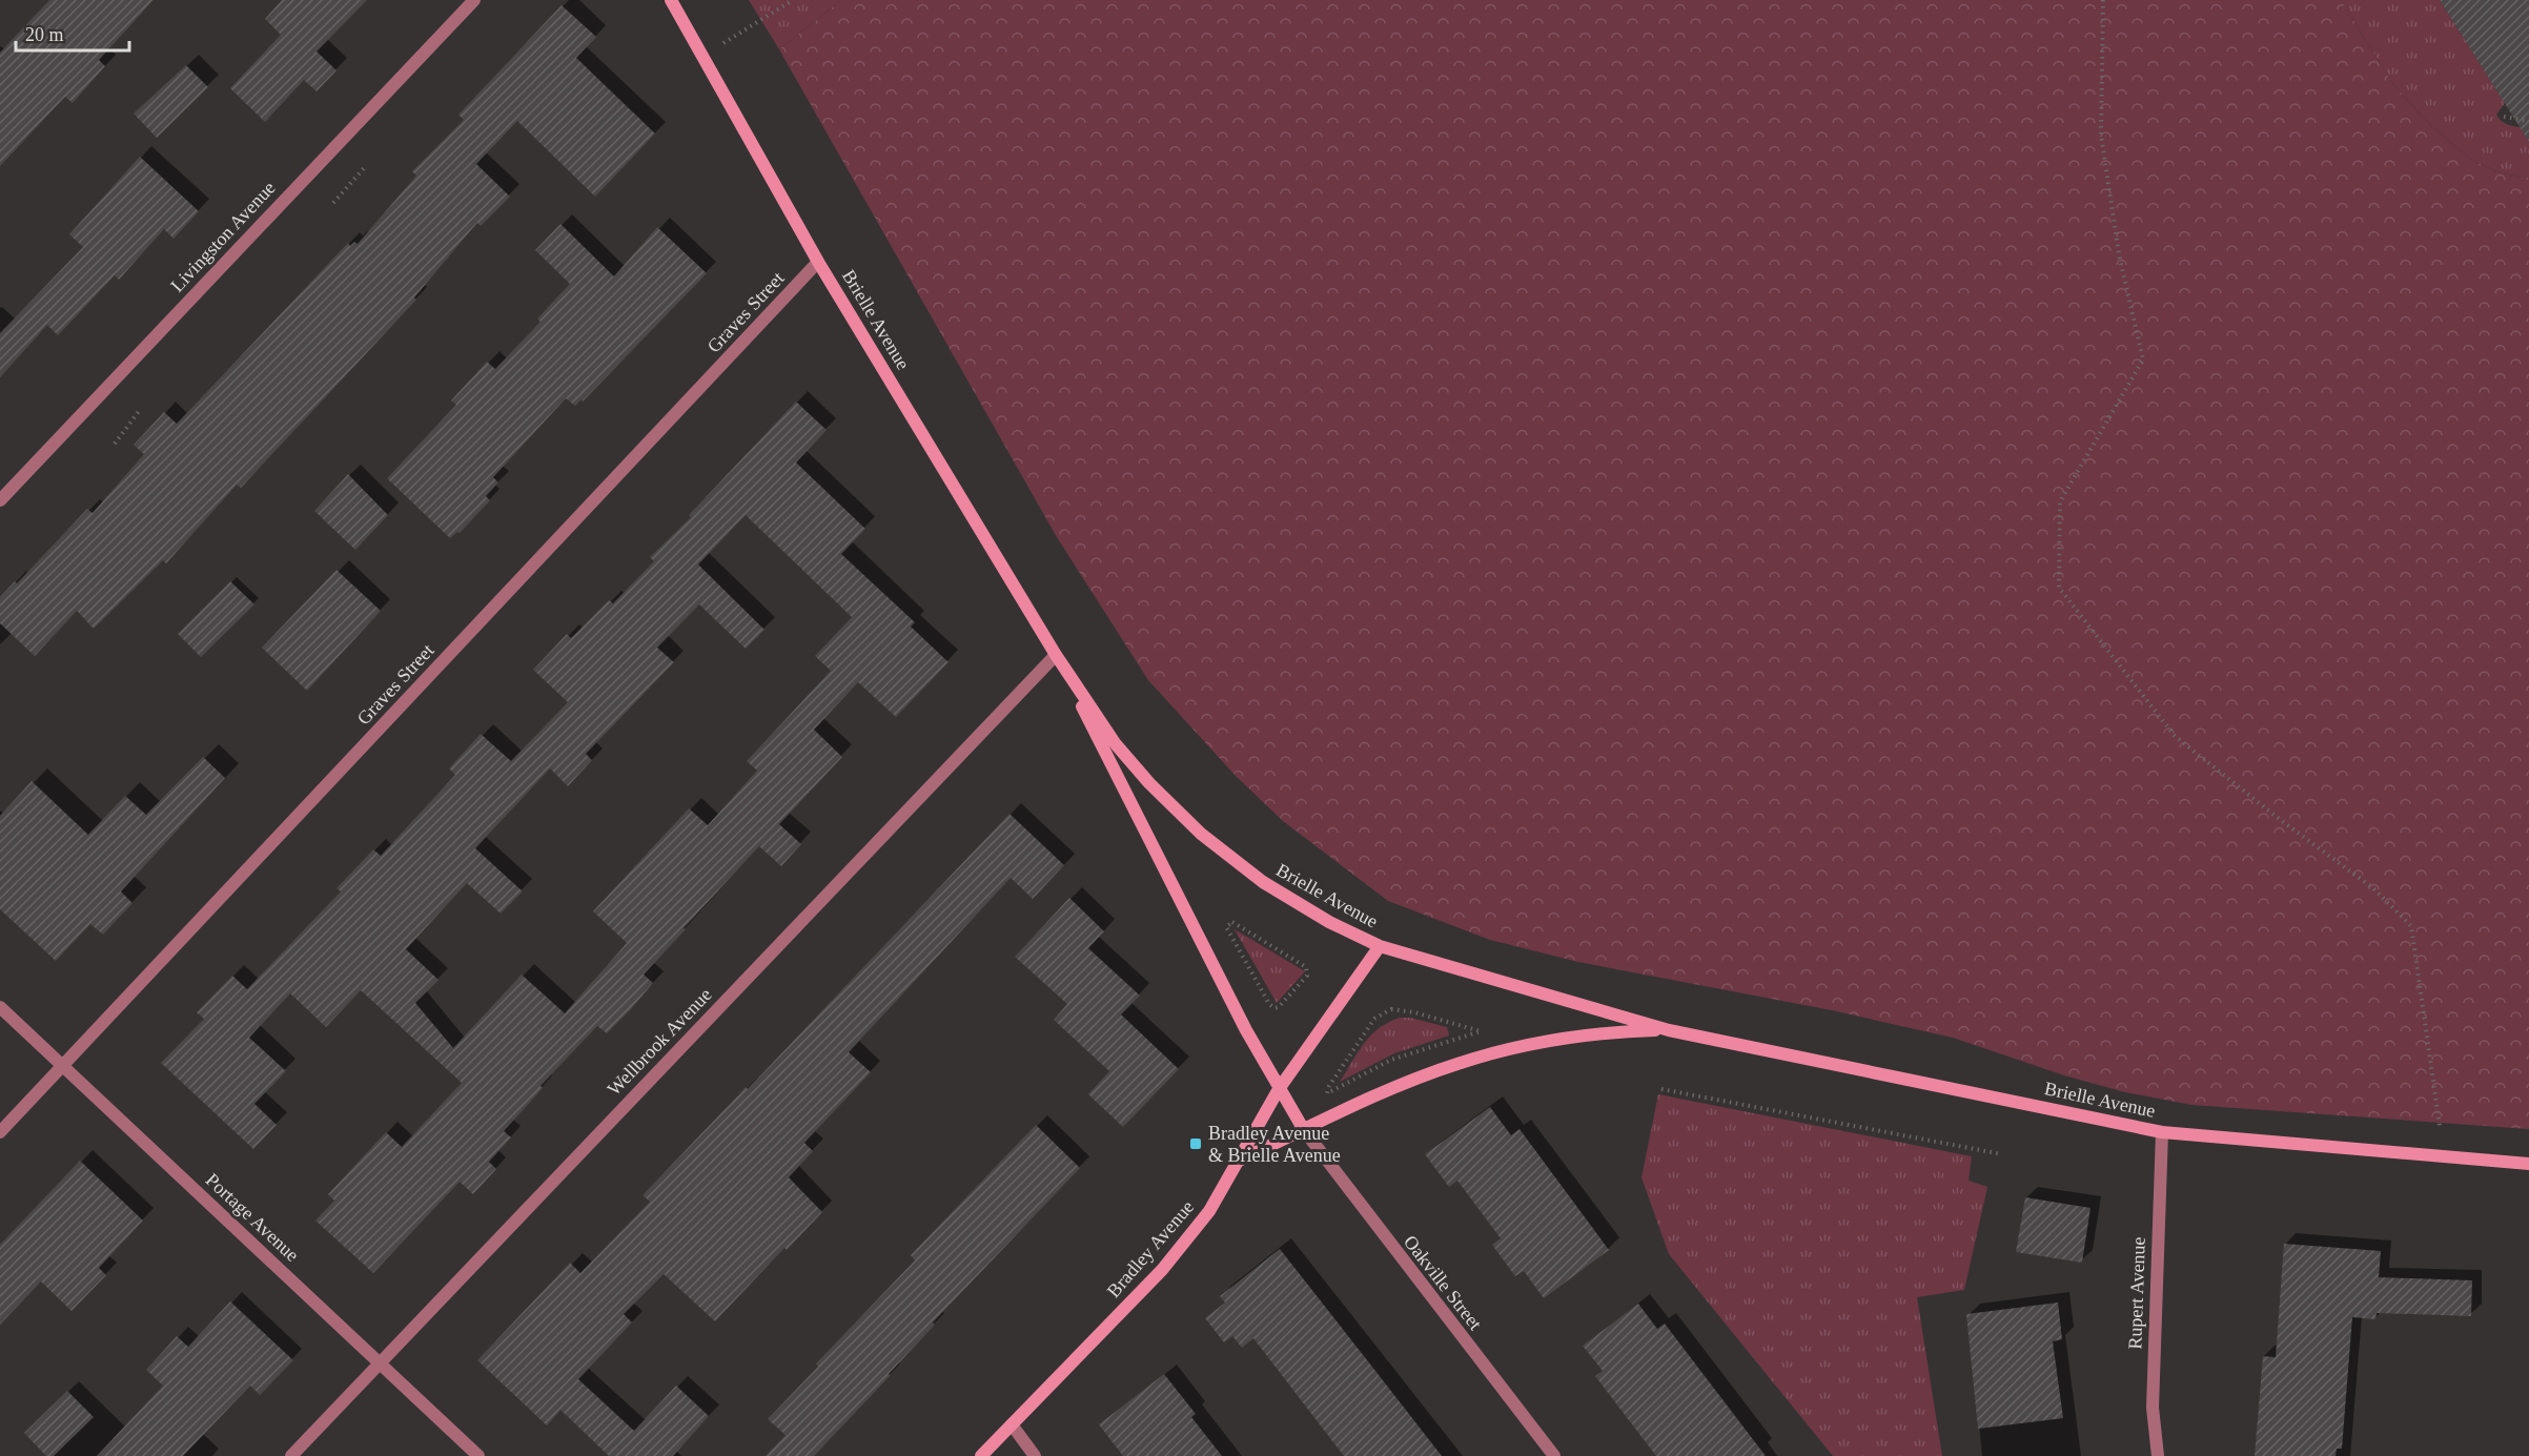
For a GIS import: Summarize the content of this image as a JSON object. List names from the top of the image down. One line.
{"streets":{"street":["Livingston Avenue","Graves Street","Brielle Avenue","Wellbrook Avenue","Portage Avenue","Bradley Avenue","Oakville Street","Rupert Avenue"]},"crossings":[["Graves Street","Brielle Avenue"],["Graves Street","Portage Avenue"],["Brielle Avenue","Wellbrook Avenue"],["Brielle Avenue","Bradley Avenue"],["Brielle Avenue","Oakville Street"],["Brielle Avenue","Rupert Avenue"],["Wellbrook Avenue","Portage Avenue"]],"places":{"transit":["Bradley Avenue & Brielle Avenue"]},"scale_bar":"20 m"}
